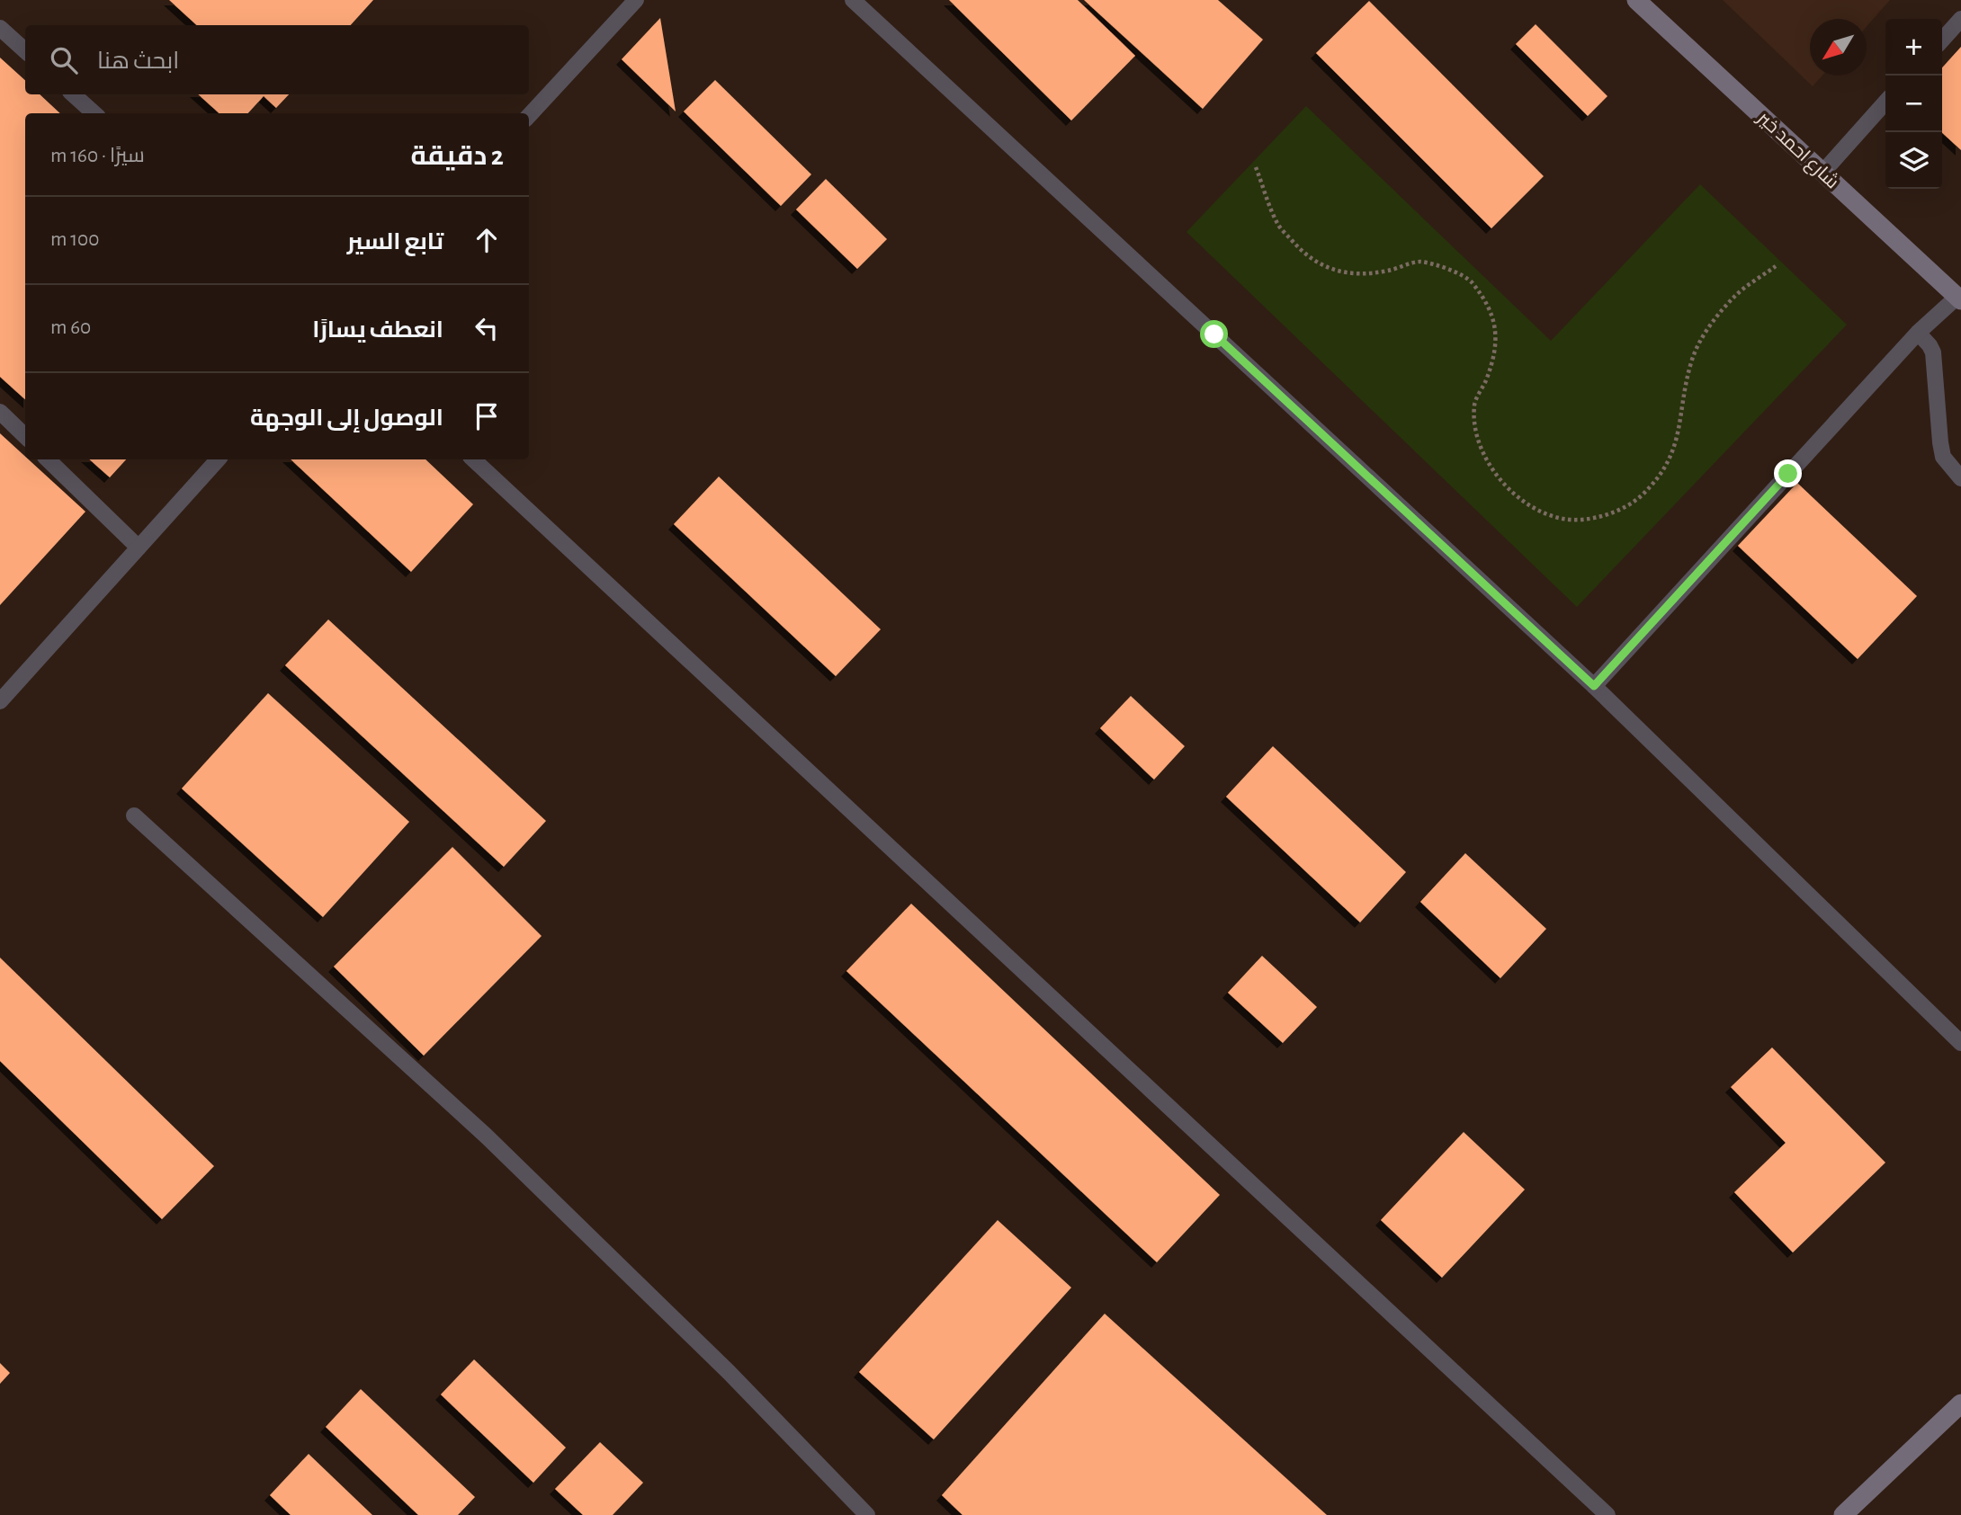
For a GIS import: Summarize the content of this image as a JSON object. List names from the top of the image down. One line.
{"streets":{"main road":["شارع احمد خير"]},"north":"bottom left","page":{"map_buttons":["+","−"],"search":"ابحث هنا","heading":["2 دقيقة","سيرًا · 160 m"],"list":[["تابع السير","100 m"],["انعطف يسارًا","60 m"],"الوصول إلى الوجهة"]}}
